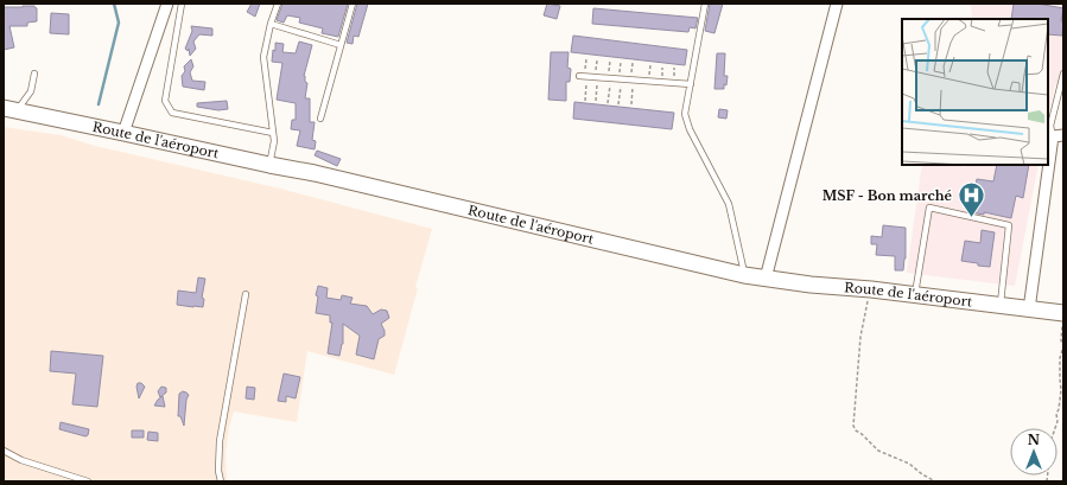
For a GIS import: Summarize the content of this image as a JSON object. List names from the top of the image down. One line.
{"streets":{"street":["Route de l'aéroport"]},"places":{"hospital":["MSF - Bon marché"]},"north":"top"}
